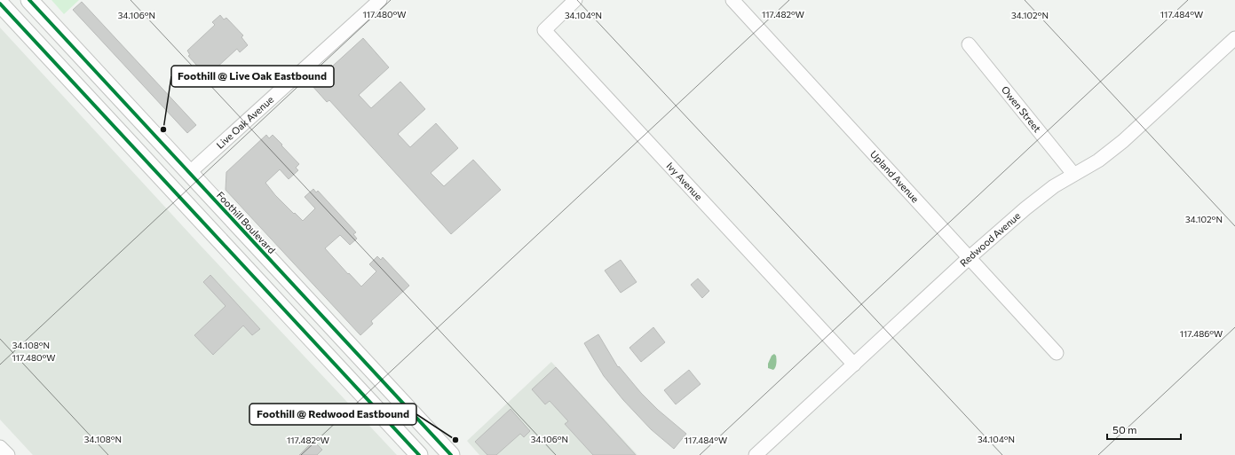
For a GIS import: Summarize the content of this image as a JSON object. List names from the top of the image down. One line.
{"streets":{"main road":["Foothill Boulevard"],"street":["Owen Street","Live Oak Avenue","Upland Avenue","Ivy Avenue","Redwood Avenue"]},"crossings":[["Owen Street","Redwood Avenue"],["Live Oak Avenue","Foothill Boulevard"],["Upland Avenue","Redwood Avenue"],["Ivy Avenue","Redwood Avenue"]],"places":["Foothill @ Live Oak Eastbound","Foothill @ Redwood Eastbound"],"scale_bar":"50 m","coordinates":["117.480°W","117.482°W","117.484°W","34.102°N","34.106°N","34.104°N","117.486°W","34.108°N"]}
